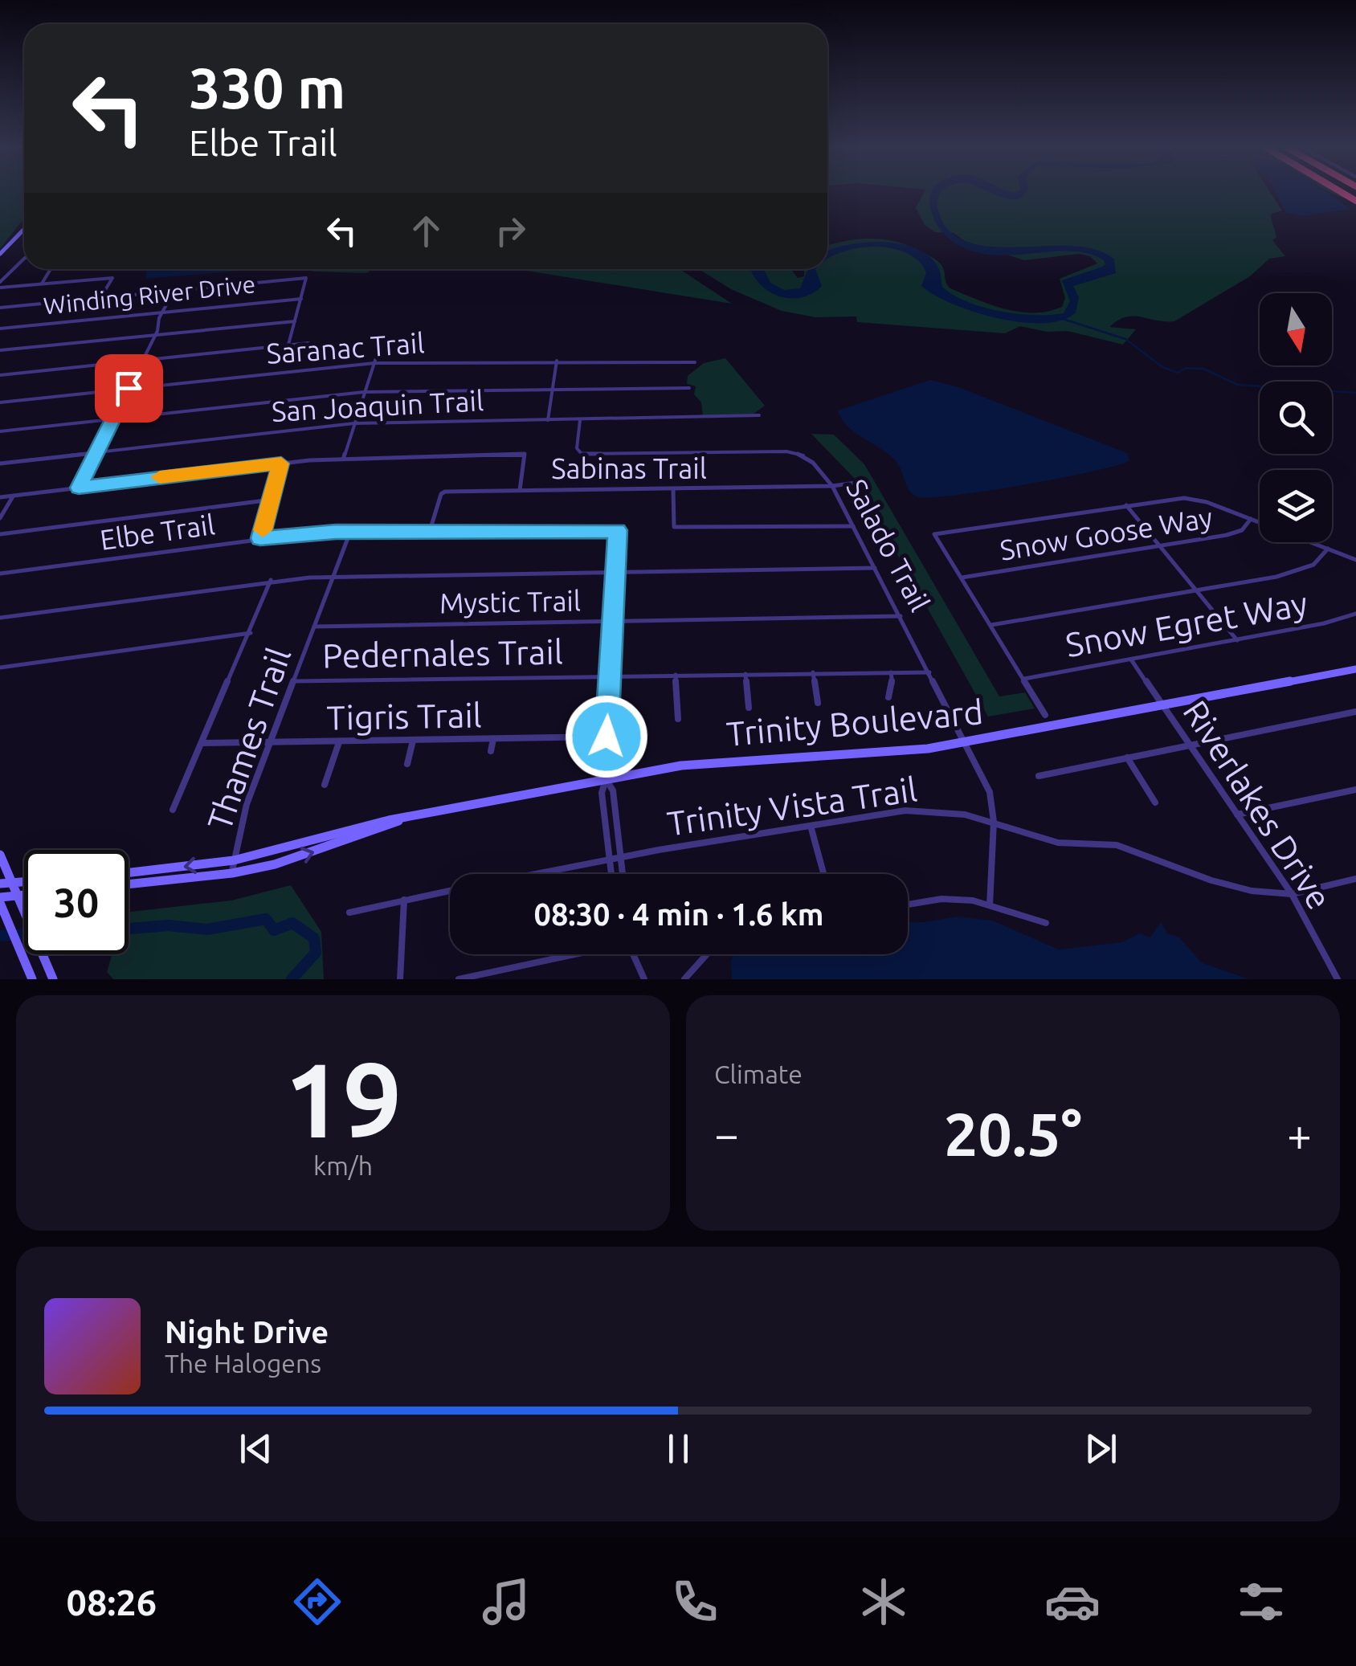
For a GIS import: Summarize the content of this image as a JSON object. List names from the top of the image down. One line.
{"streets":{"main road":["Trinity Boulevard"],"street":["Winding River Drive","Saranac Trail","San Joaquin Trail","Sabinas Trail","Elbe Trail","Snow Goose Way","Salado Trail","Mystic Trail","Snow Egret Way","Pedernales Trail","Tigris Trail","Thames Trail","Riverlakes Drive","Trinity Vista Trail"]},"crossings":[["San Joaquin Trail","Salado Trail"],["Sabinas Trail","Elbe Trail"],["Sabinas Trail","Salado Trail"],["Elbe Trail","Thames Trail"],["Salado Trail","Mystic Trail"],["Salado Trail","Pedernales Trail"],["Salado Trail","Trinity Boulevard"],["Salado Trail","Trinity Vista Trail"],["Mystic Trail","Thames Trail"],["Snow Egret Way","Riverlakes Drive"],["Pedernales Trail","Thames Trail"],["Tigris Trail","Thames Trail"],["Trinity Boulevard","Thames Trail"],["Trinity Boulevard","Riverlakes Drive"],["Riverlakes Drive","Trinity Vista Trail"]],"north":"bottom","page":{"turn":["330 m","Elbe Trail"],"limit":"30","trip":"08:30 · 4 min · 1.6 km","tile":[["19","km/h"],"Climate"],"heat":["−","20.5°","+"],"song":["Night Drive","The Halogens"],"tabs":"08:26"}}
